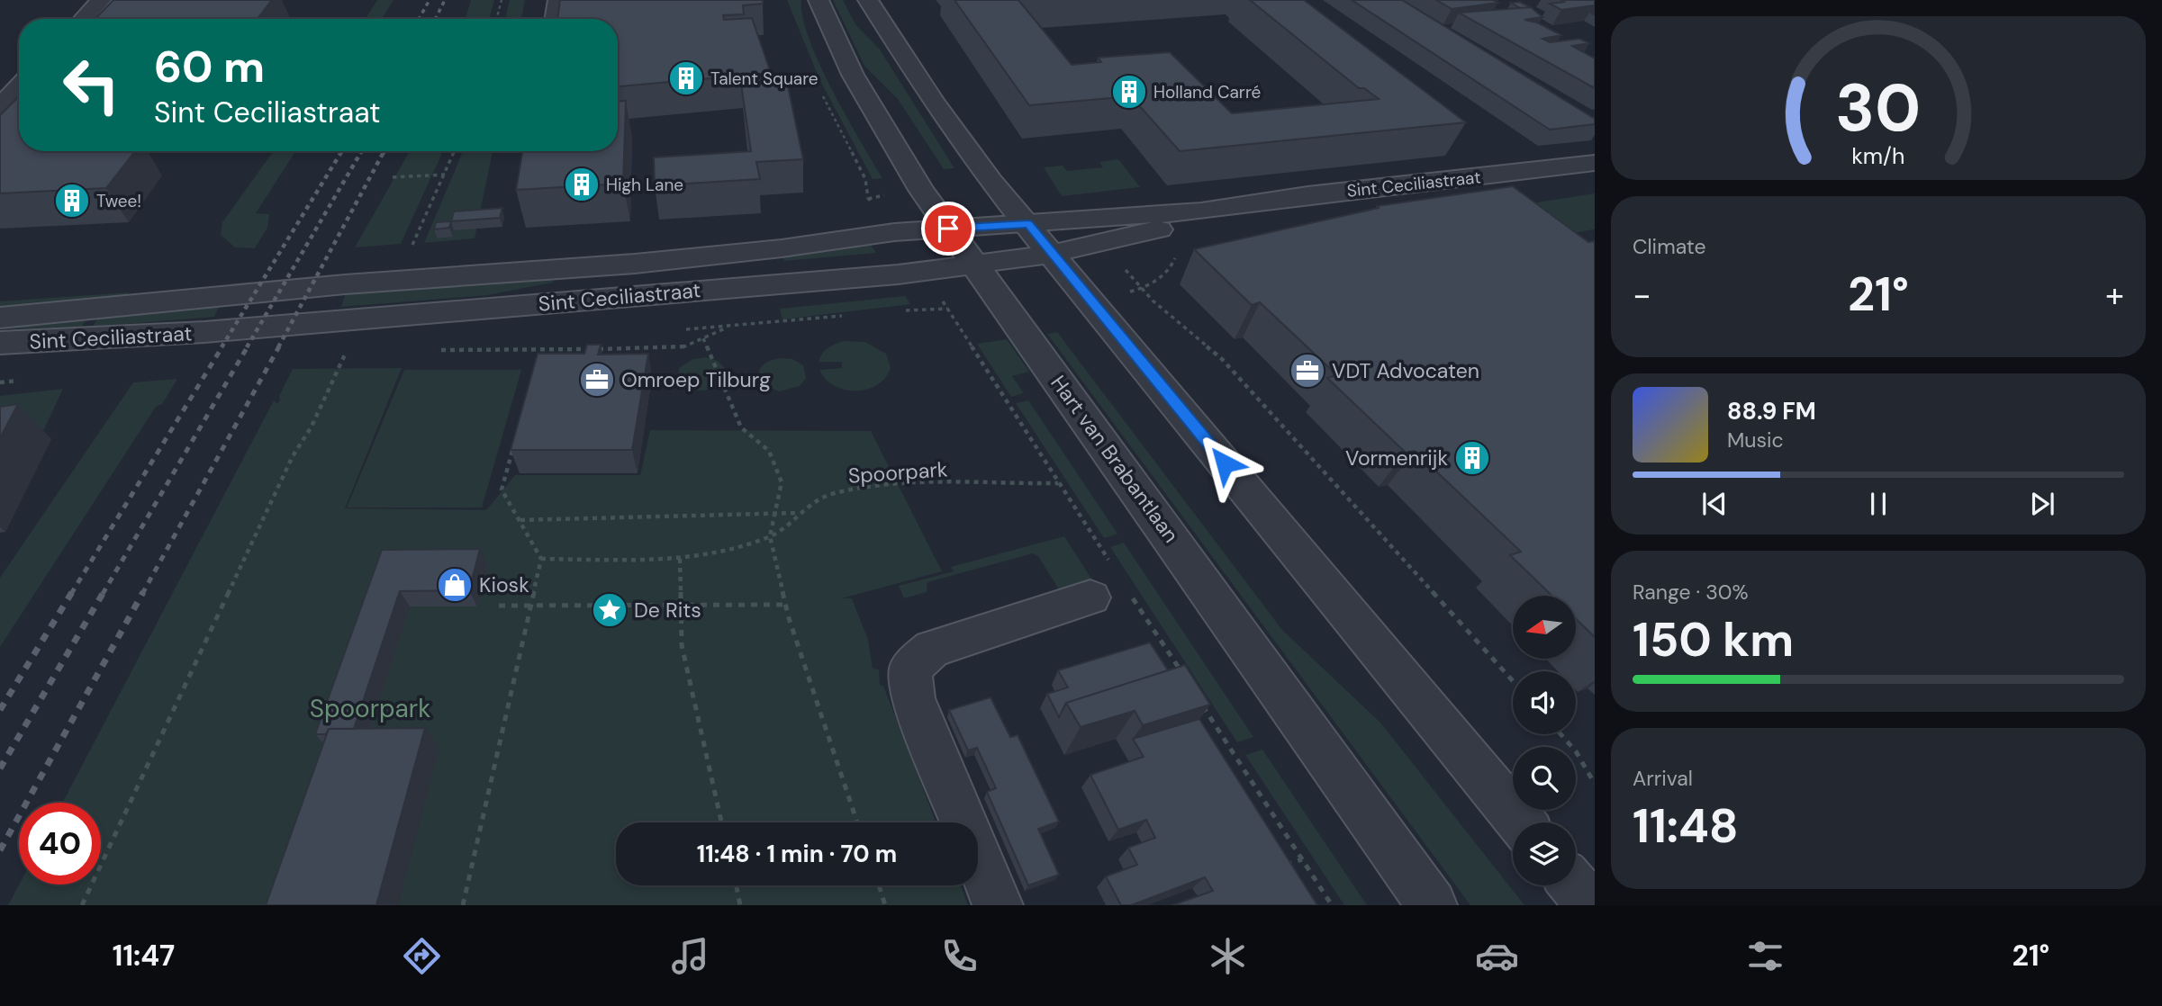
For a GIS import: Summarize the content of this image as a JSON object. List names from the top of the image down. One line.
{"streets":{"street":["Sint Ceciliastraat","Hart van Brabantlaan"],"path":["Spoorpark"]},"crossings":[["Sint Ceciliastraat","Hart van Brabantlaan"]],"parks":["Spoorpark"],"places":{"building":["Talent Square","Holland Carré","High Lane","Twee!","Vormenrijk"],"office":["VDT Advocaten","Omroep Tilburg"],"shop":["Kiosk"],"place":["De Rits"]},"north":"left","page":{"turn":["60 m","Sint Ceciliastraat"],"tile":["Climate",["Range · 30%","150 km"],["Arrival","11:48"]],"heat":["−","21°","+"],"song":["88.9 FM","Music"],"limit":"40","trip":"11:48 · 1 min · 70 m","tabs":["11:47","21°"],"gauge":["30","km/h"]}}
